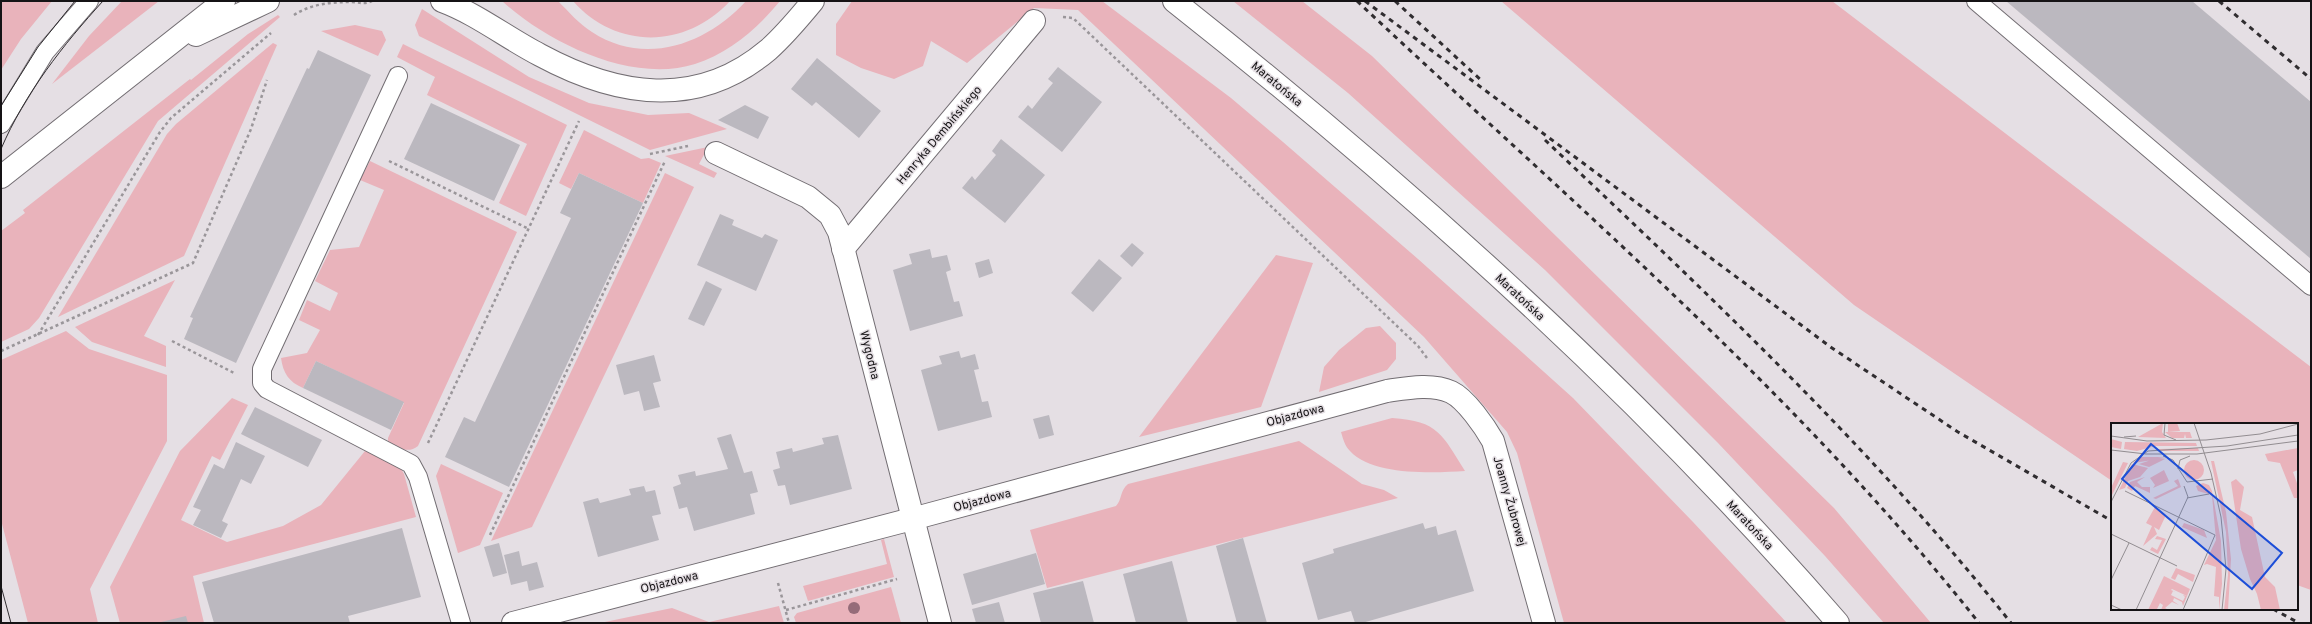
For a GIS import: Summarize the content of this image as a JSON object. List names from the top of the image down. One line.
{"streets":{"street":["Maratońska","Henryka Dembińskiego","Wygodna","Objazdowa","Joanny Żubrowej"]},"crossings":[["Henryka Dembińskiego","Wygodna"],["Wygodna","Objazdowa"],["Objazdowa","Joanny Żubrowej"]]}
